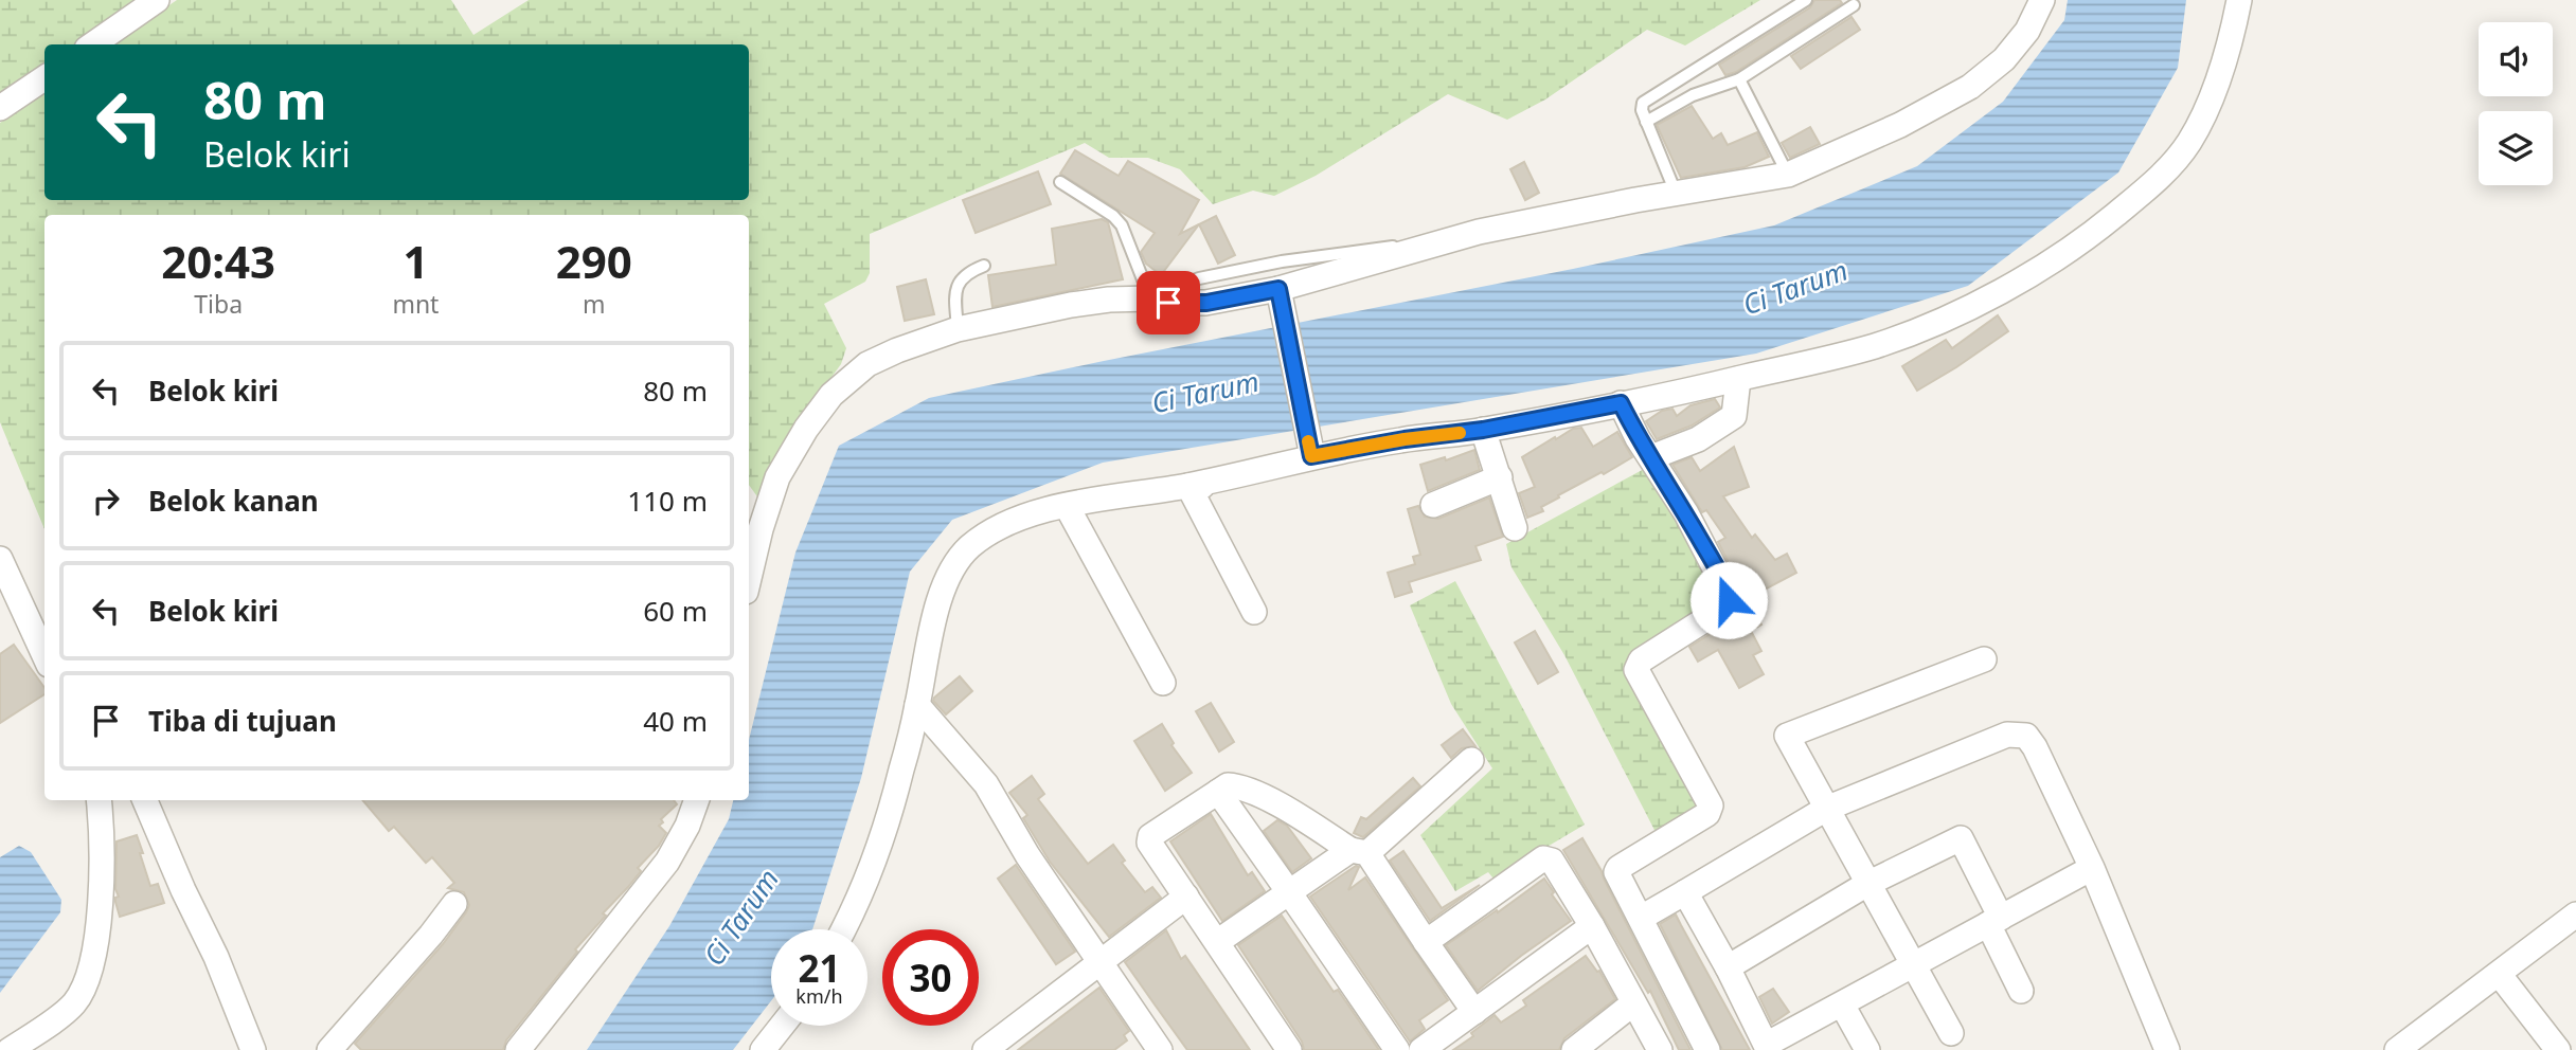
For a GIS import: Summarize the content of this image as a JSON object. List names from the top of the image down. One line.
{"water":["Ci Tarum"],"page":{"turn":["80 m","Belok kiri"],"eta":["20:43","Tiba","1","mnt","290","m"],"list":[{"name":"Belok kiri","value":"80 m"},{"name":"Belok kanan","value":"110 m"},{"name":"Belok kiri","value":"60 m"},{"name":"Tiba di tujuan","value":"40 m"}],"speed":"21 km/h","limit":"30"}}
